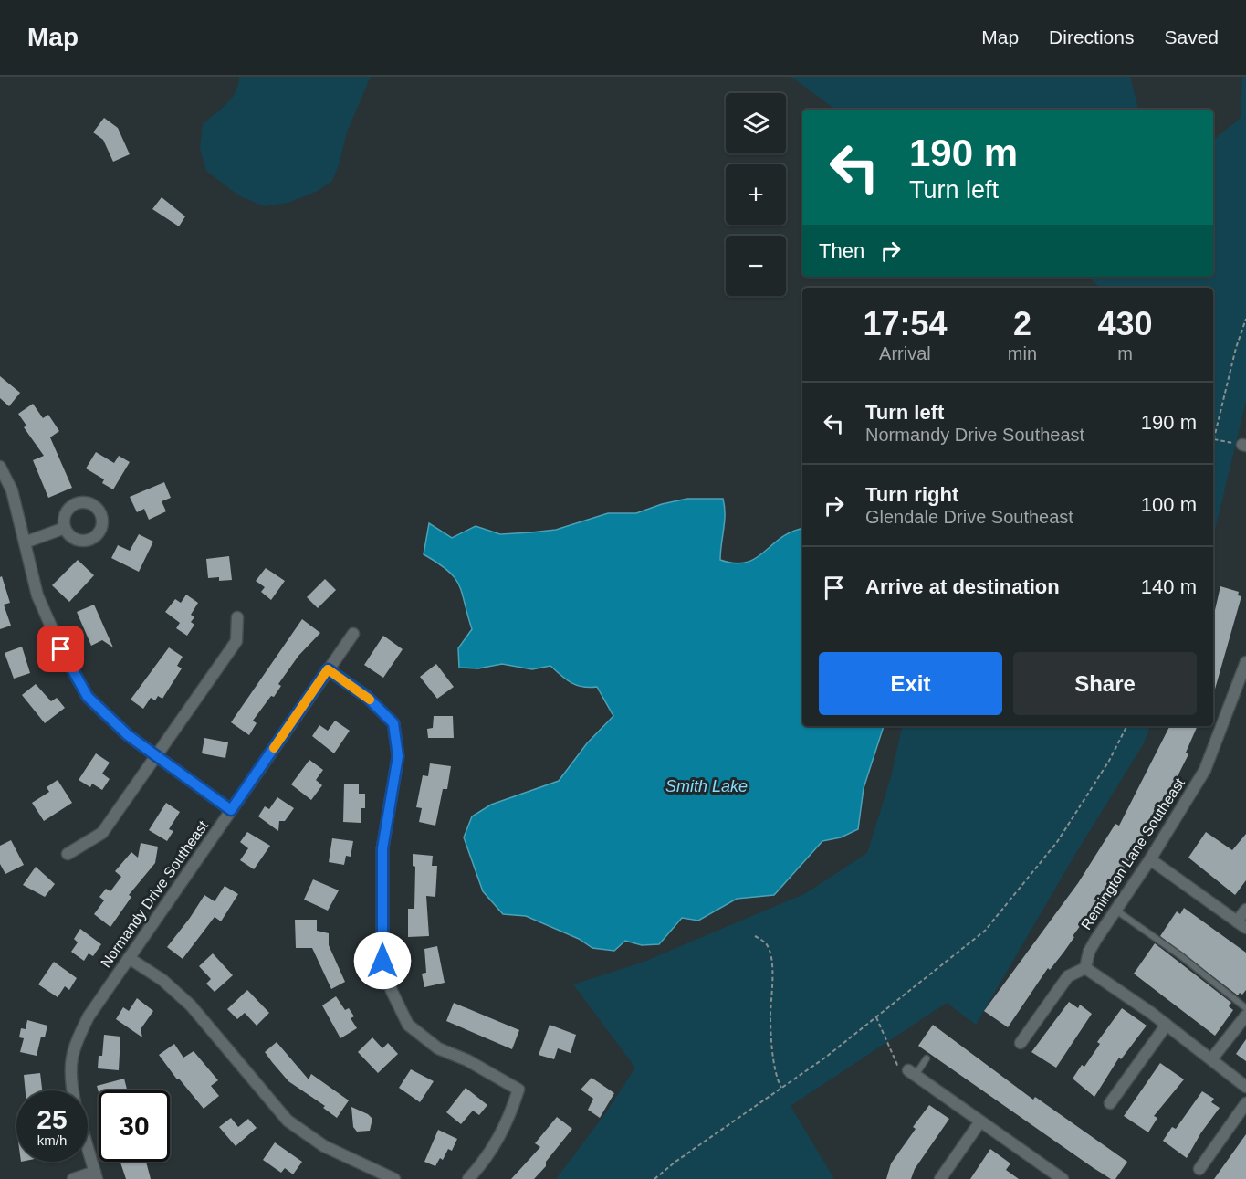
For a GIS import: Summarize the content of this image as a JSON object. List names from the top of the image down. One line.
{"streets":{"street":["Remington Lane Southeast","Normandy Drive Southeast"]},"water":["Smith Lake"],"page":{"header":"Map","nav":["Map","Directions","Saved"],"map_buttons":["+","−"],"turn":["190 m","Turn left"],"then":"Then","eta":["17:54","Arrival","2","min","430","m"],"list":[{"name":"Turn left","note":"Normandy Drive Southeast","value":"190 m"},{"name":"Turn right","note":"Glendale Drive Southeast","value":"100 m"},{"name":"Arrive at destination","value":"140 m"}],"buttons":["Exit","Share"],"speed":"25 km/h","limit":"30"}}
